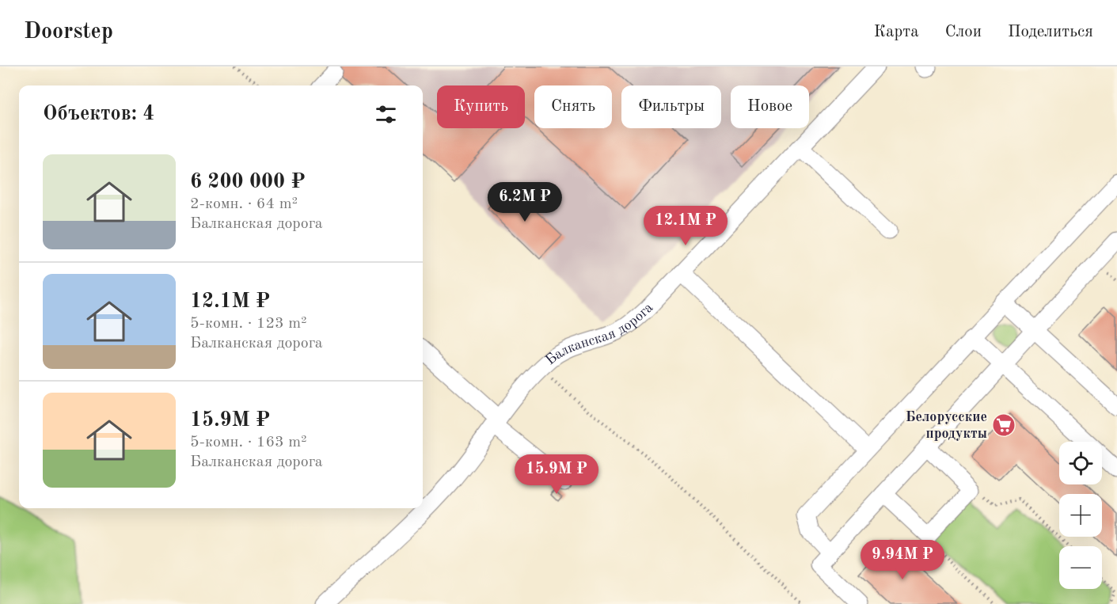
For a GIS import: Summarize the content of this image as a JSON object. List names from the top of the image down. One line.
{"streets":{"street":["Балканская дорога"]},"places":{"supermarket":["Белорусские продукты"]},"page":{"header":"Doorstep","nav":["Карта","Слои","Поделиться"],"chip":["Купить","Снять","Фильтры","Новое"],"heading":"Объектов: 4","list":[{"name":"6 200 000 ₽","note":"2-комн. · 64 m² · Балканская дорога"},{"name":"12.1M ₽","note":"5-комн. · 123 m² · Балканская дорога"},{"name":"15.9M ₽","note":"5-комн. · 163 m² · Балканская дорога"}],"price":["6.2M ₽","12.1M ₽","15.9M ₽","9.94M ₽"],"map_buttons":["+","−"]}}
